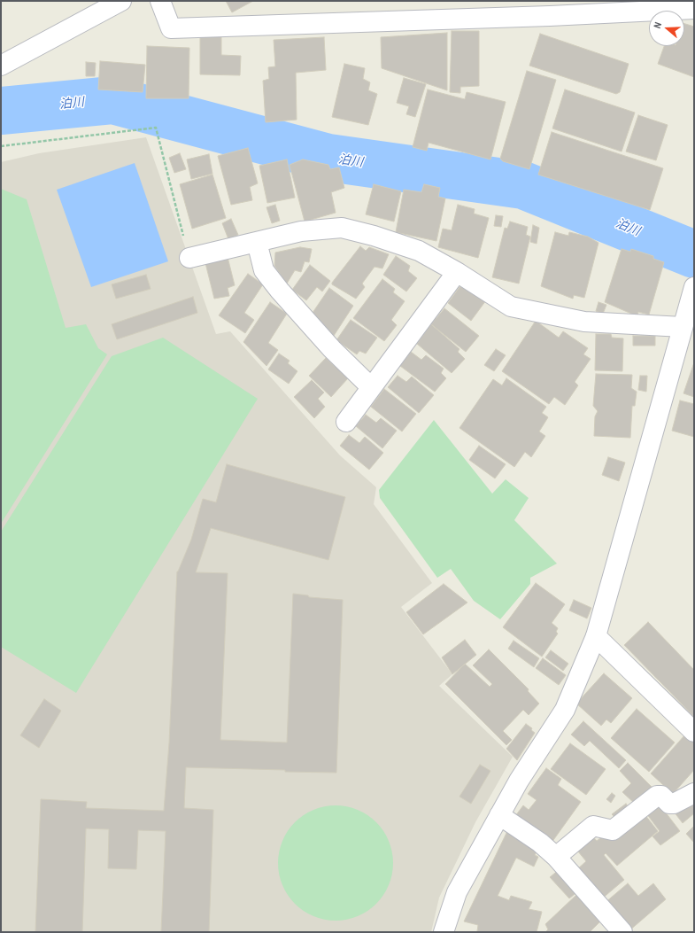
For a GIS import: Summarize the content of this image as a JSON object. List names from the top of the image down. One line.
{"water":["泊川"],"north":"left"}
